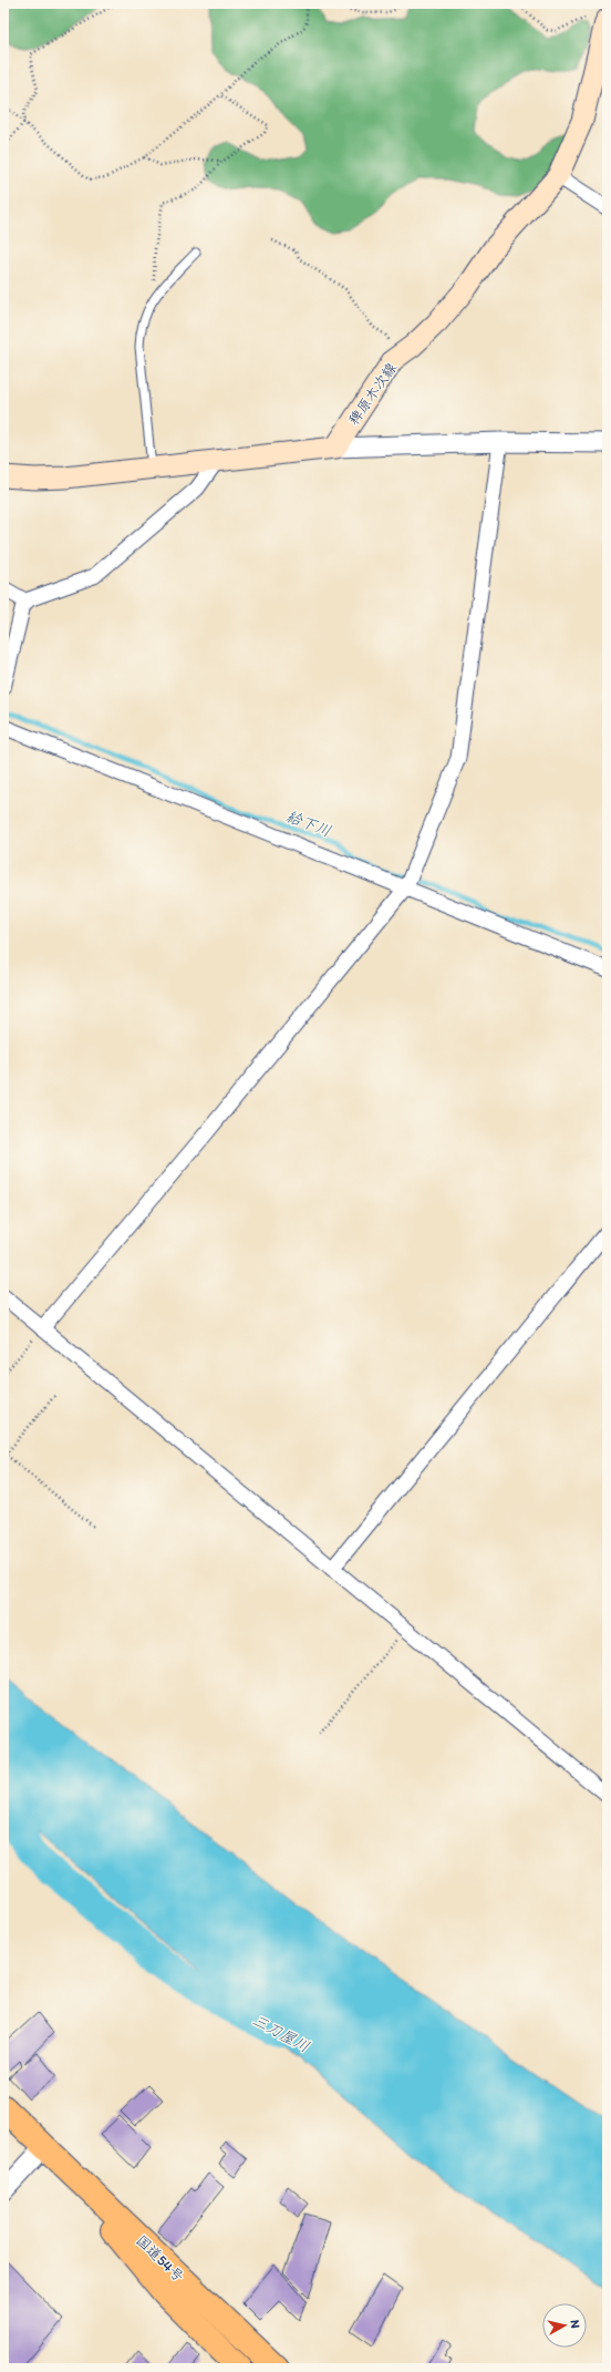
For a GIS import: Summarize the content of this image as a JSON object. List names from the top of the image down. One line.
{"streets":{"highway":["国道54号"],"main road":["稗原木次線"]},"water":["給下川","三刀屋川"],"north":"right"}
